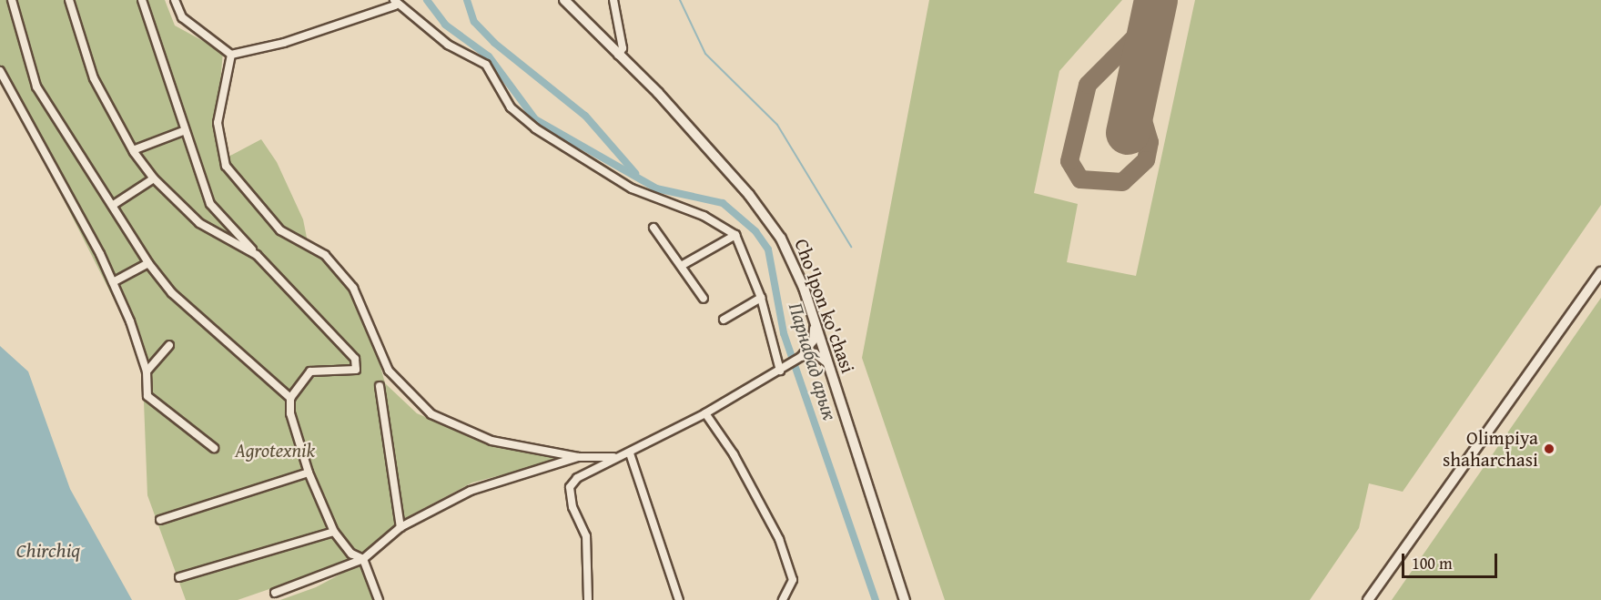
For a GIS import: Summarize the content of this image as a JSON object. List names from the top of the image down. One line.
{"streets":{"main road":["Cho'lpon ko'chasi"]},"water":["Парнабад арык","Chirchiq"],"parks":["Agrotexnik"],"places":["Olimpiya shaharchasi"],"scale_bar":"100 m"}
